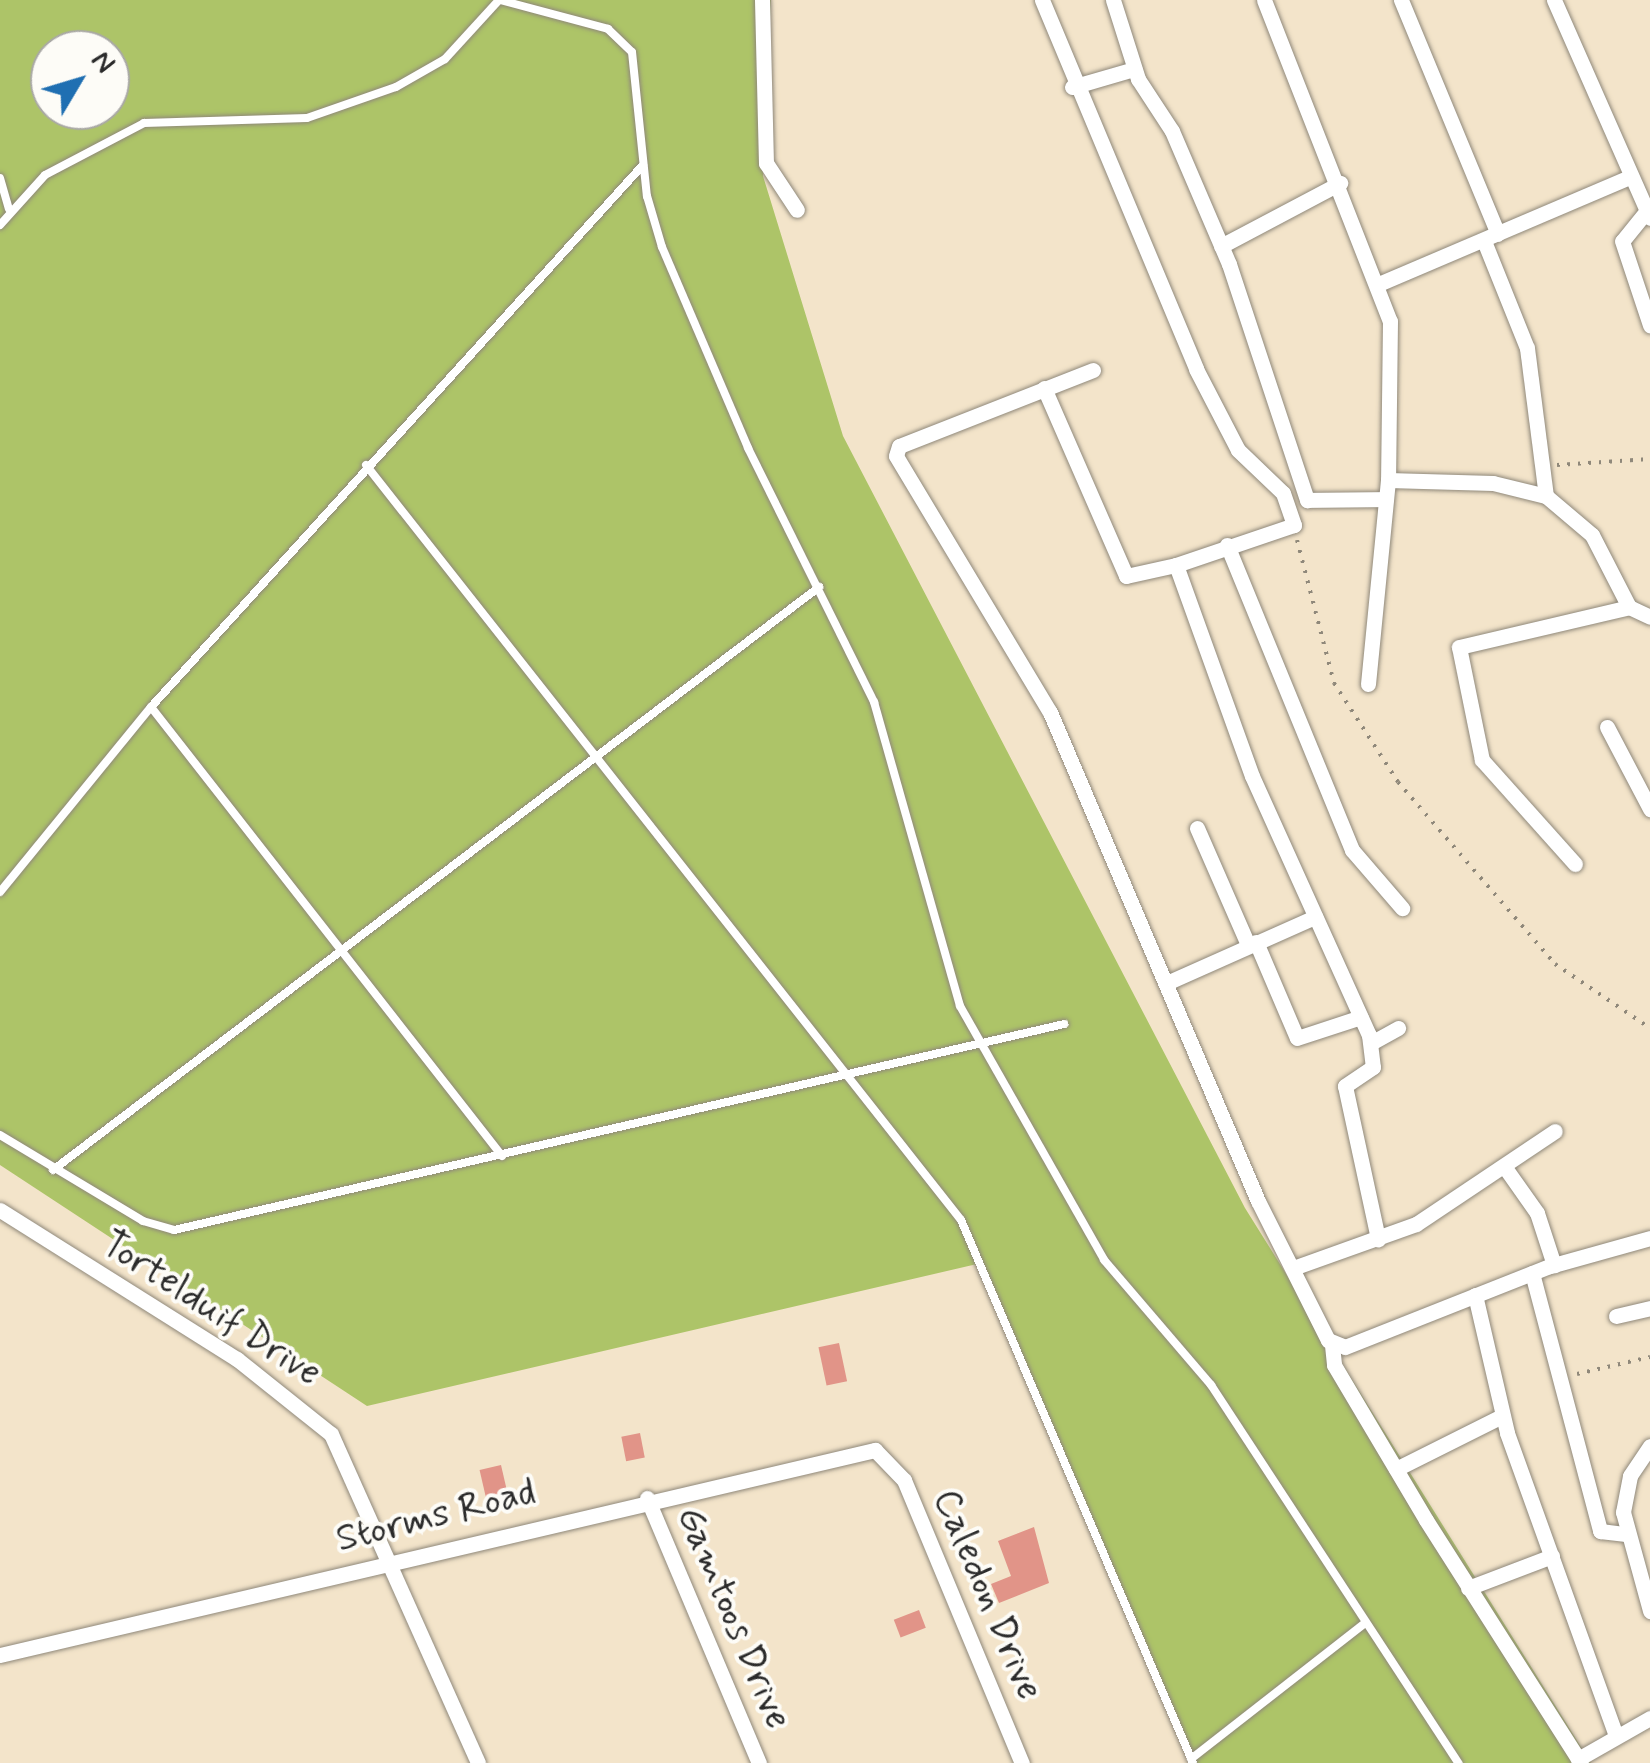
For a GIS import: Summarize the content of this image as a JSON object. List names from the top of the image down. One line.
{"streets":{"street":["Tortelduif Drive","Storms Road","Caledon Drive","Gamtoos Drive"]},"crossings":[["Tortelduif Drive","Storms Road"],["Storms Road","Caledon Drive"],["Storms Road","Gamtoos Drive"]],"north":"top right"}
